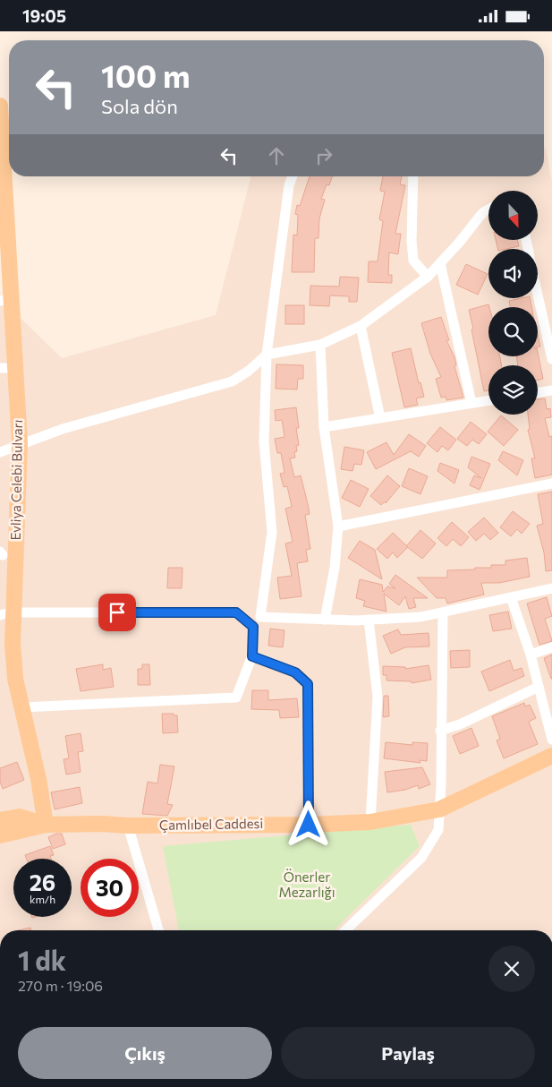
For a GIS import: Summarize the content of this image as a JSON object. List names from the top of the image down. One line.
{"streets":{"main road":["Evliya Celebi Bulvarı","Çamlıbel Caddesi"]},"crossings":[["Evliya Celebi Bulvarı","Çamlıbel Caddesi"]],"parks":["Önerler Mezarlığı"],"north":"bottom","page":{"status":"19:05","turn":["100 m","Sola dön"],"speed":"26 km/h","limit":"30","heading":["1 dk","270 m · 19:06"],"buttons":["Çıkış","Paylaş"]}}
